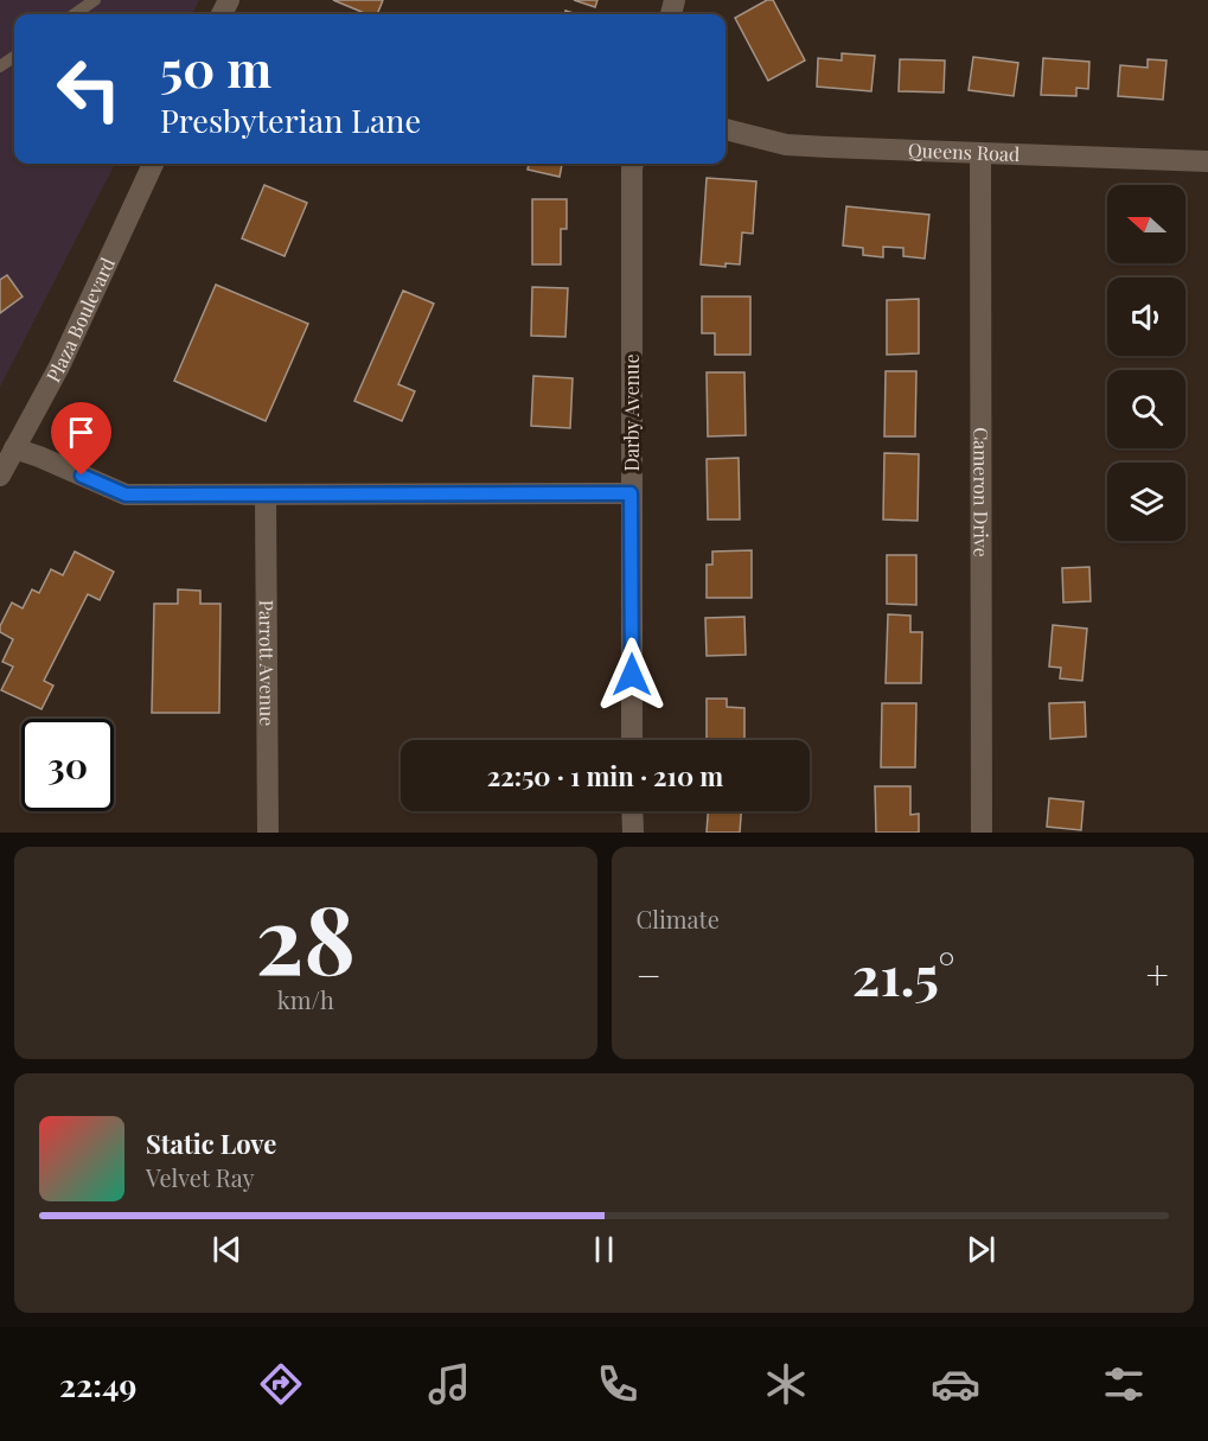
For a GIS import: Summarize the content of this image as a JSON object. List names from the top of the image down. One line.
{"streets":{"street":["Queens Road","Plaza Boulevard","Darby Avenue","Cameron Drive","Parrott Avenue"]},"crossings":[["Queens Road","Cameron Drive"]],"north":"left","page":{"turn":["50 m","Presbyterian Lane"],"limit":"30","trip":"22:50 · 1 min · 210 m","tile":[["28","km/h"],"Climate"],"heat":["−","21.5°","+"],"song":["Static Love","Velvet Ray"],"tabs":"22:49"}}
